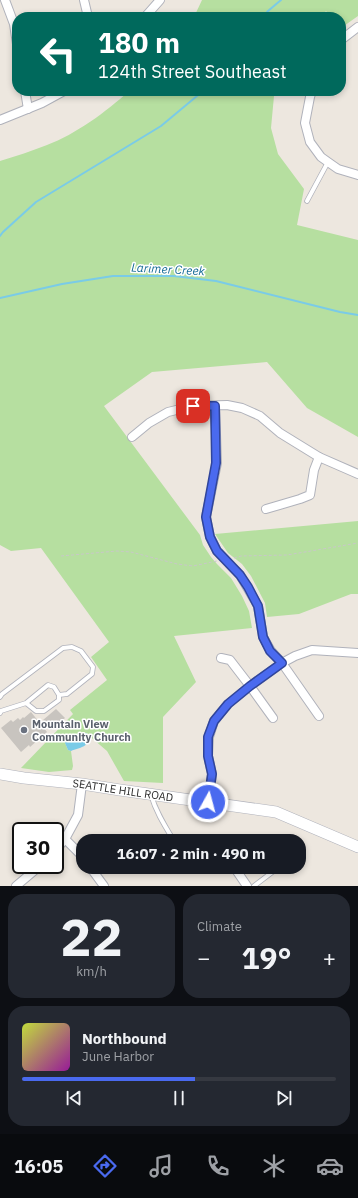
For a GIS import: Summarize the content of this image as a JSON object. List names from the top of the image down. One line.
{"streets":{"main road":["SEATTLE HILL ROAD"]},"water":["Larimer Creek"],"places":["Mountain View Community Church"],"page":{"turn":["180 m","124th Street Southeast"],"limit":"30","trip":"16:07 · 2 min · 490 m","tile":[["22","km/h"],"Climate"],"heat":["−","19°","+"],"song":["Northbound","June Harbor"],"tabs":"16:05"}}
